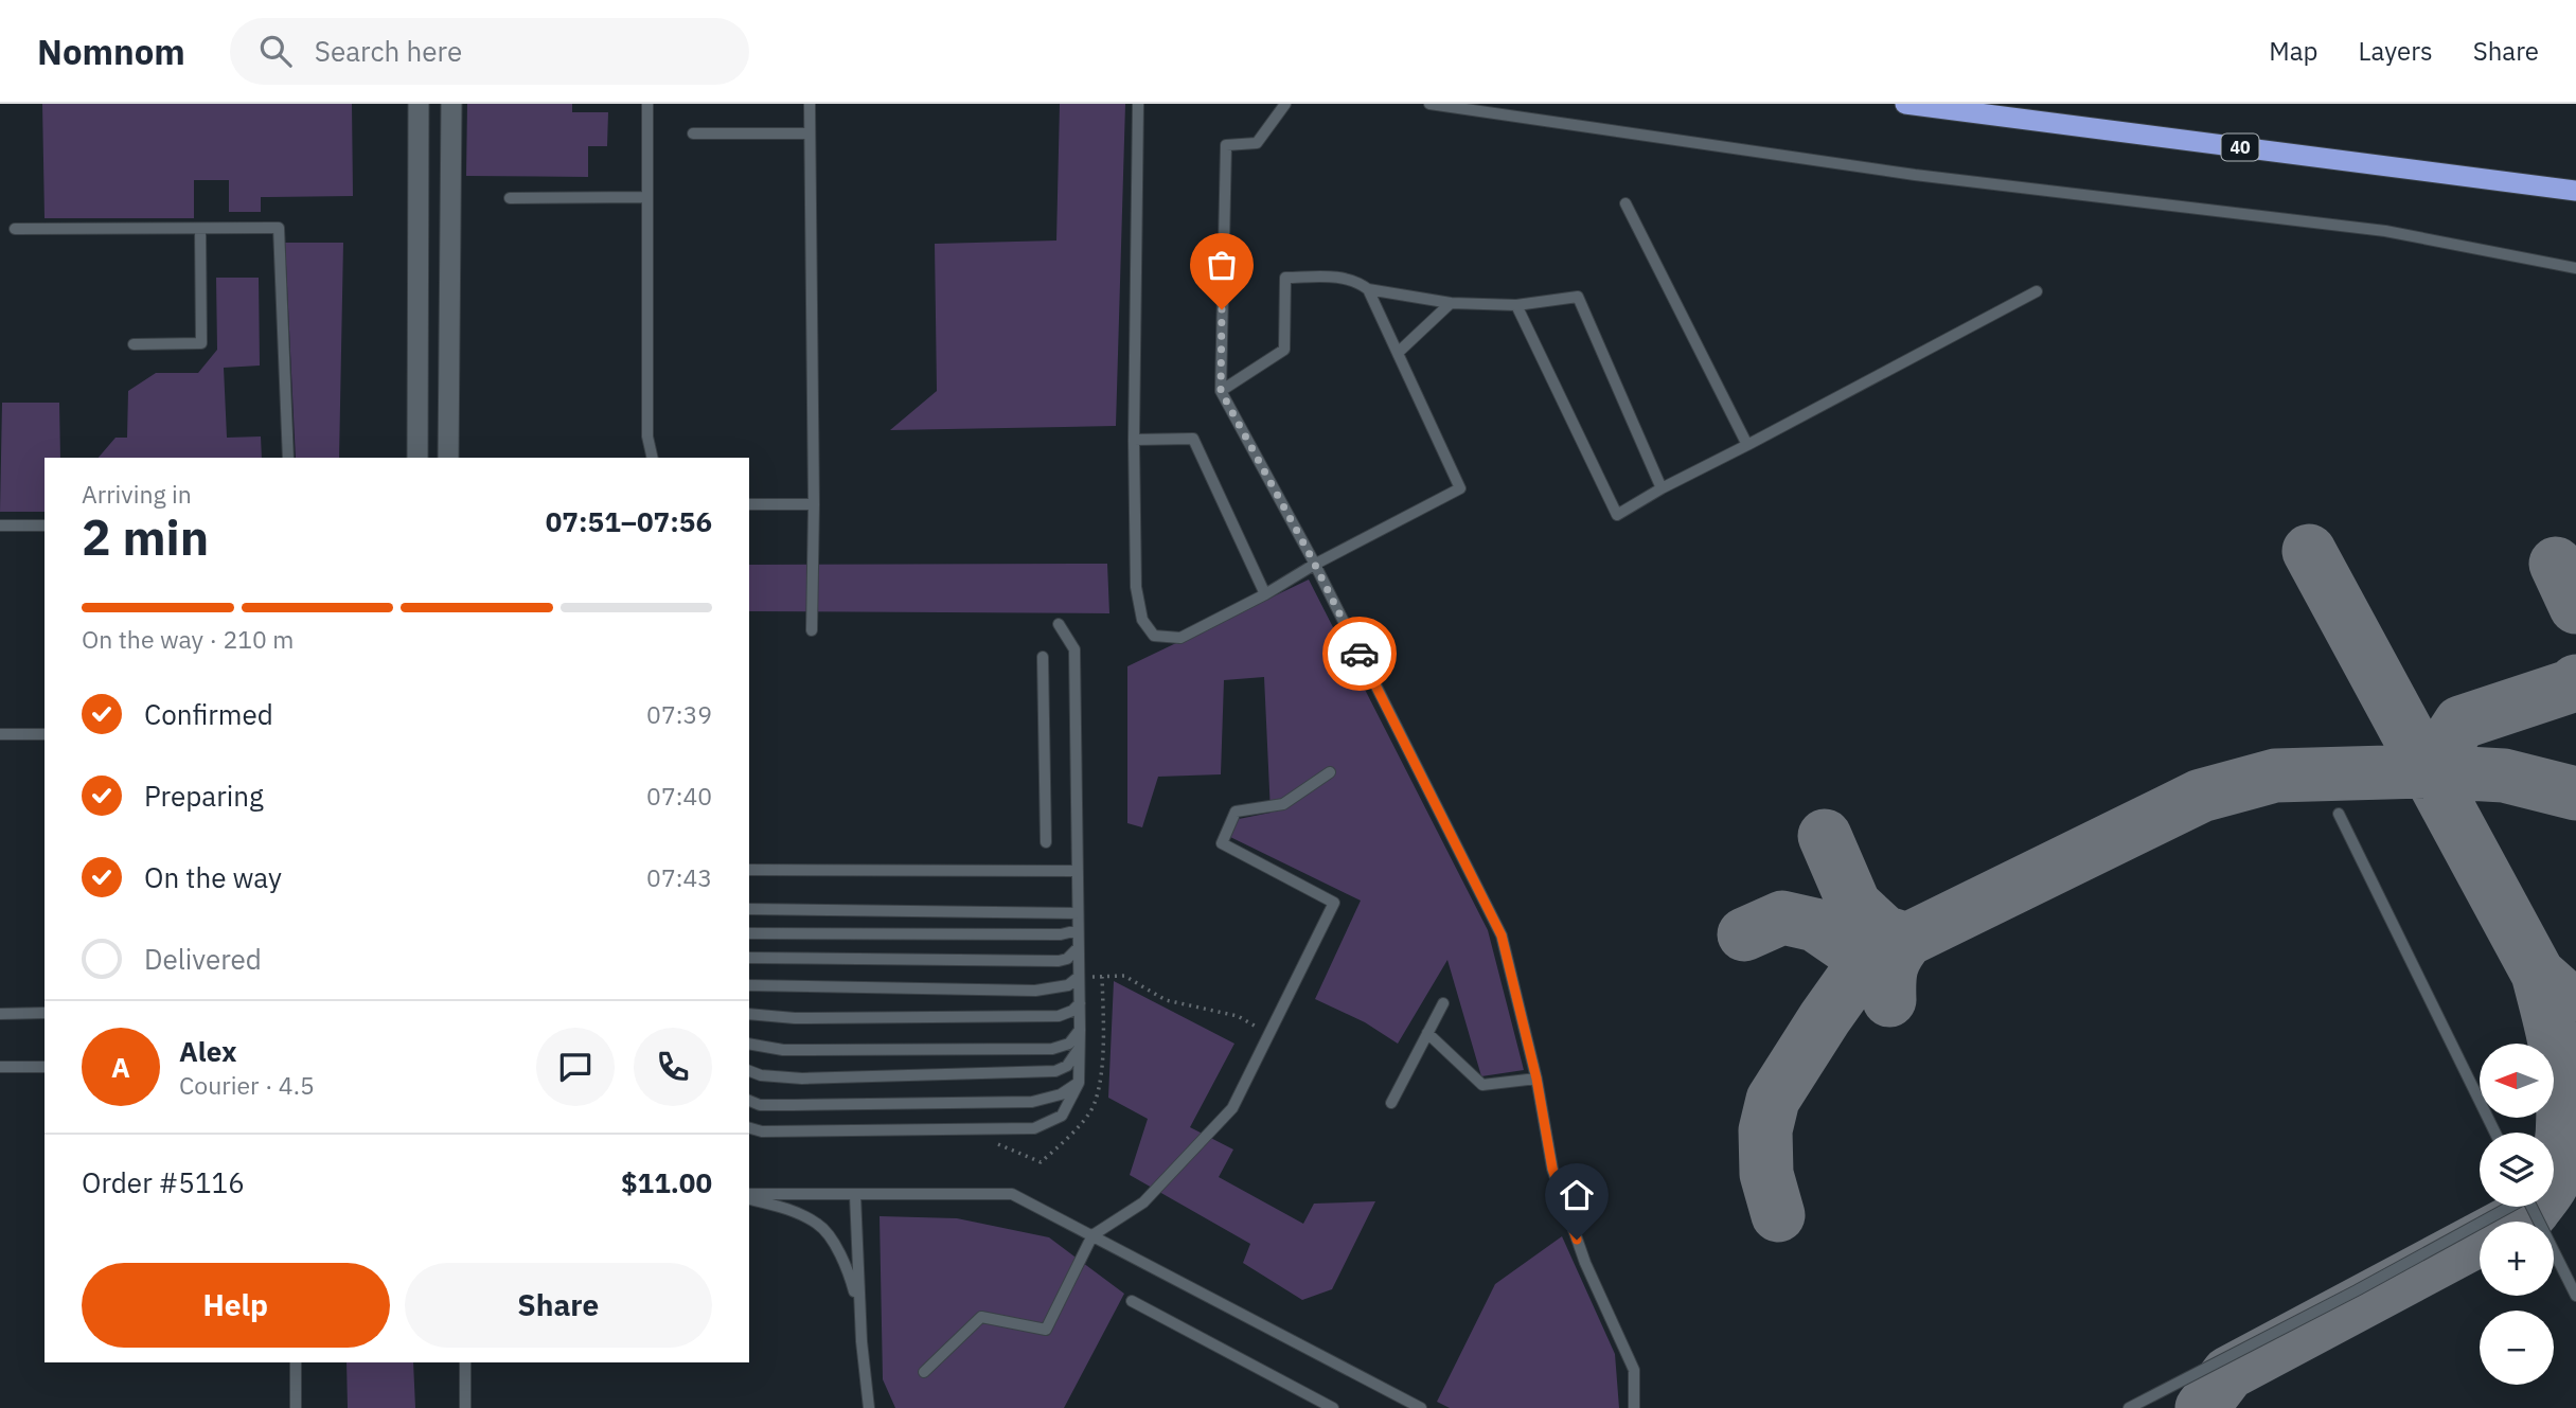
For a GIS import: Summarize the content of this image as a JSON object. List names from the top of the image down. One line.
{"streets":{"highway":["40"]},"north":"left","page":{"header":"Nomnom","search":"Search here","nav":["Map","Layers","Share"],"heading":["2 min","Arriving in","07:51–07:56"],"panel":["Alex","Courier · 4.5","Order #5116","$11.00"],"bar":"On the way · 210 m","list":[["Confirmed","07:39"],["Preparing","07:40"],["On the way","07:43"],"Delivered"],"round":"A","map_buttons":["+","−"],"buttons":["Help","Share"]}}
